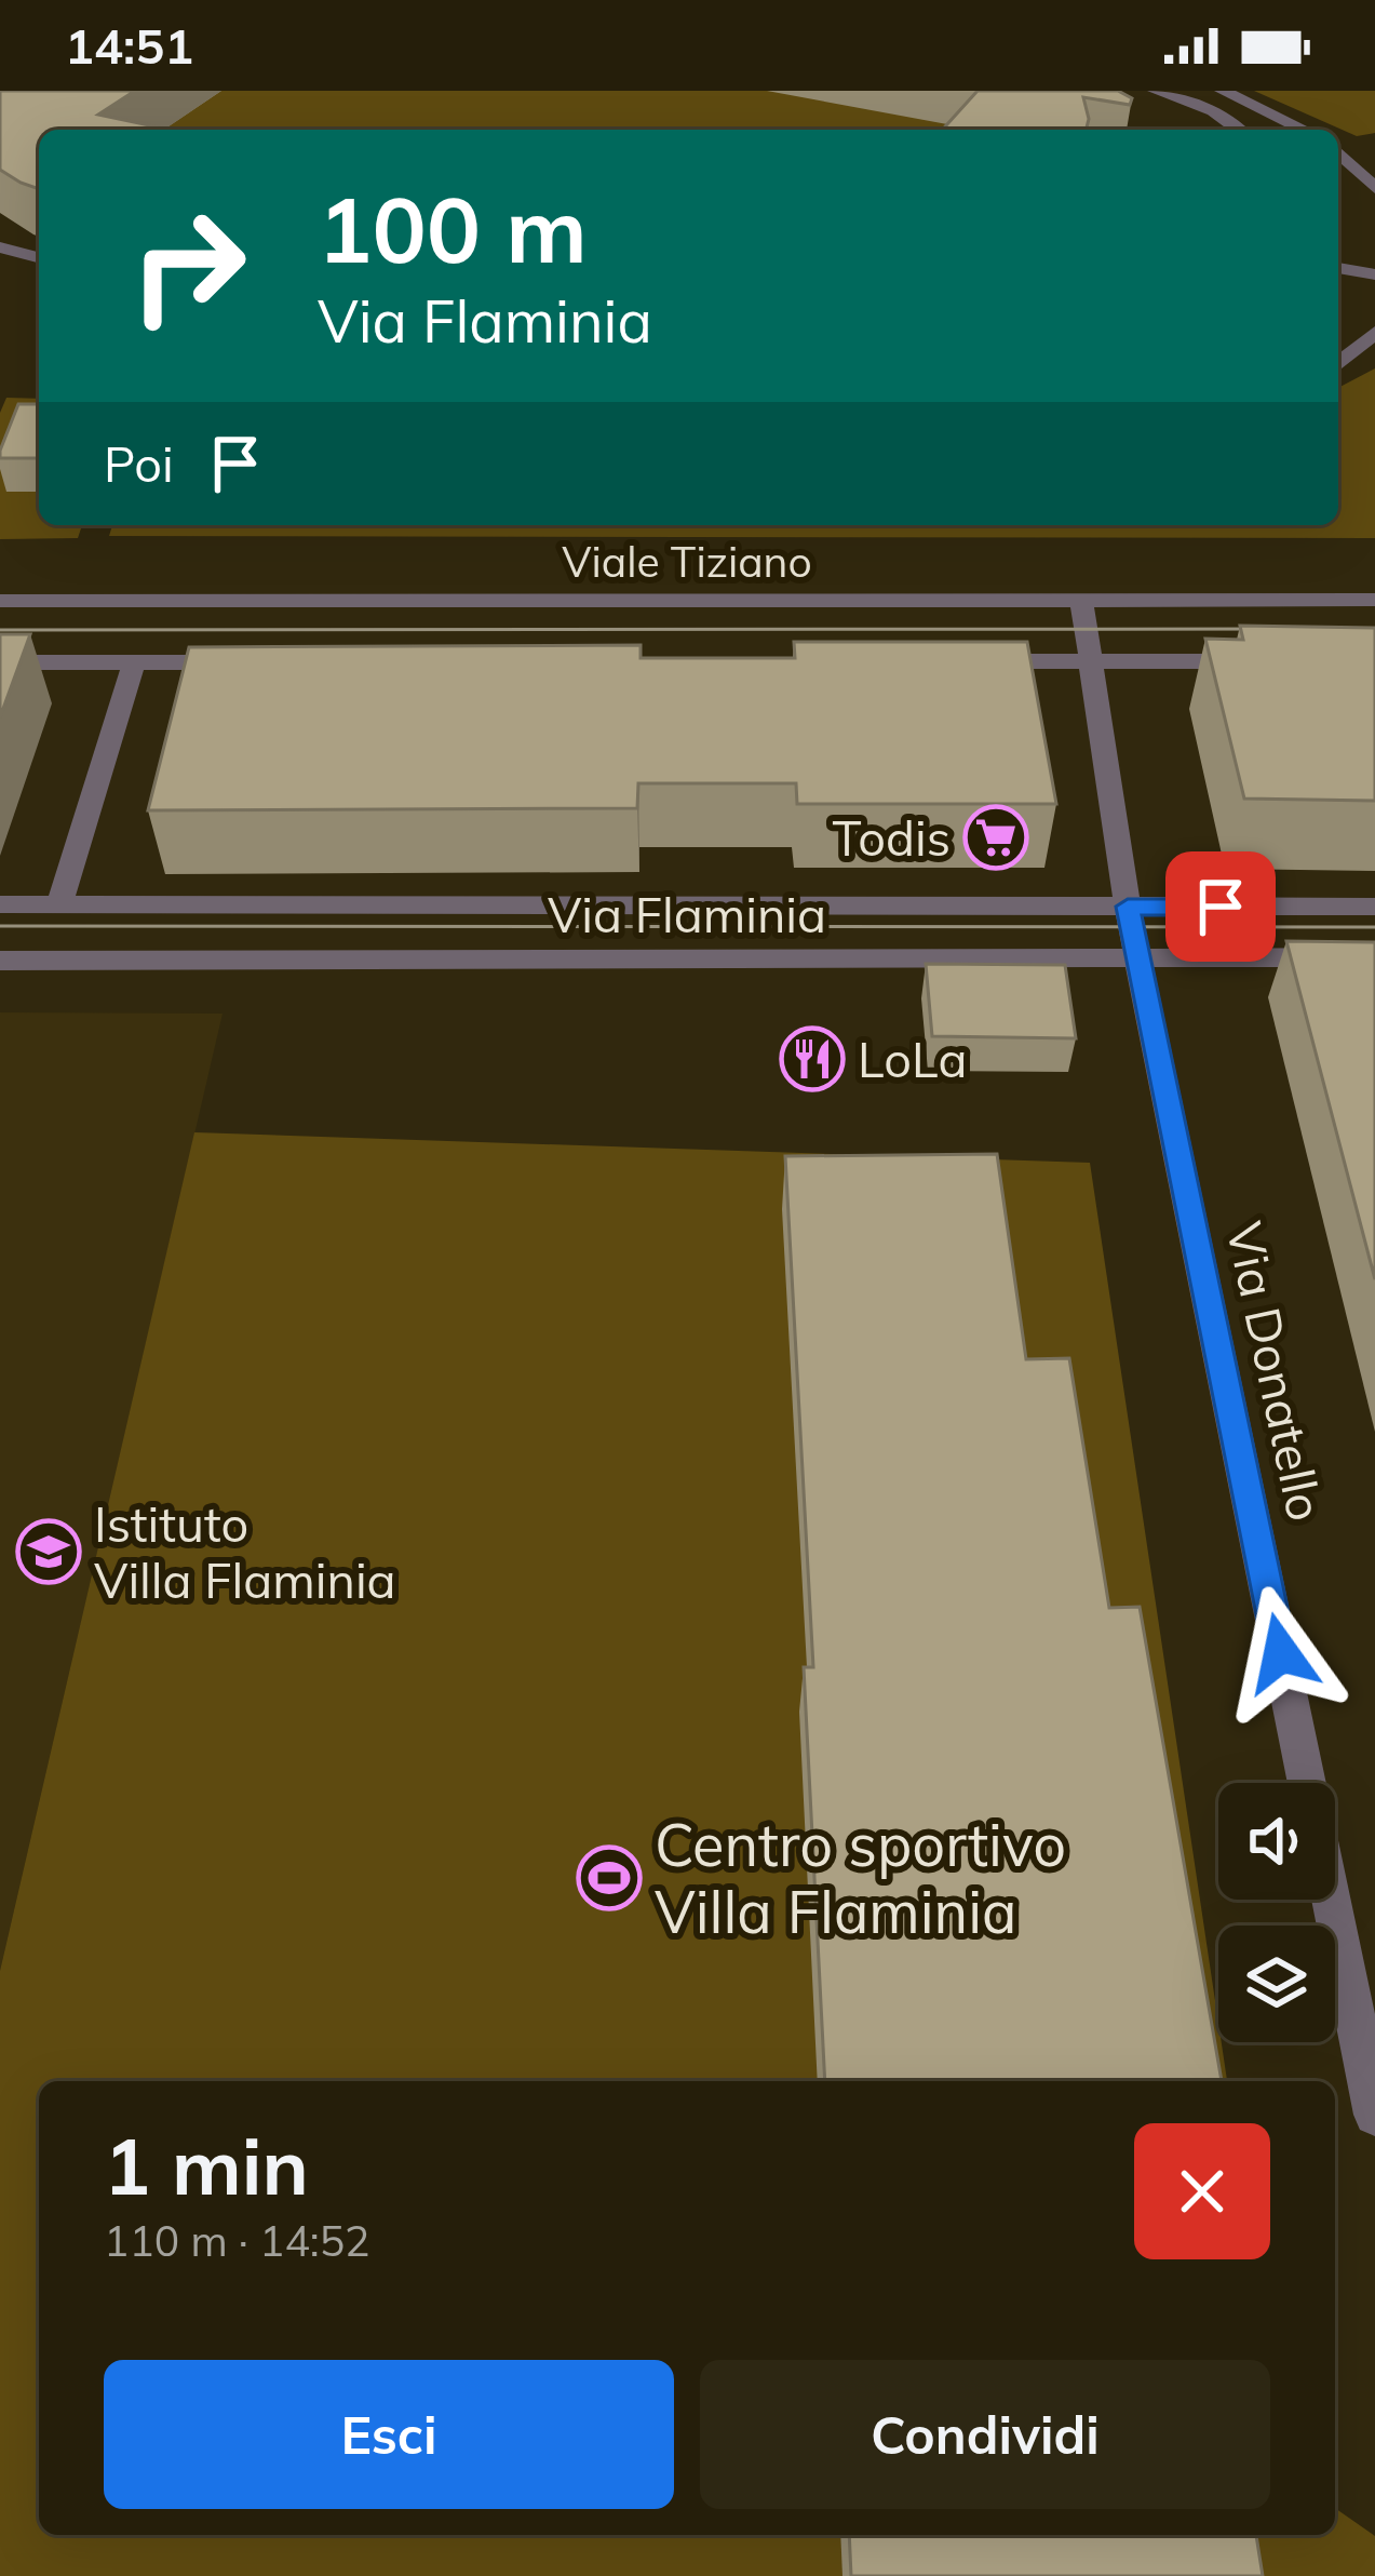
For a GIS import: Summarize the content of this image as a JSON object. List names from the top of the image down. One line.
{"streets":{"street":["Viale Tiziano","Via Flaminia","Via Donatello"]},"crossings":[["Viale Tiziano","Via Donatello"],["Via Flaminia","Via Donatello"]],"places":{"supermarket":["Todis"],"restaurant":["LoLa"],"school or university":["Istituto Villa Flaminia"],"sports":["Centro sportivo Villa Flaminia"]},"page":{"status":"14:51","turn":["100 m","Via Flaminia"],"then":"Poi","heading":["1 min","110 m · 14:52"],"buttons":["Esci","Condividi"]}}
